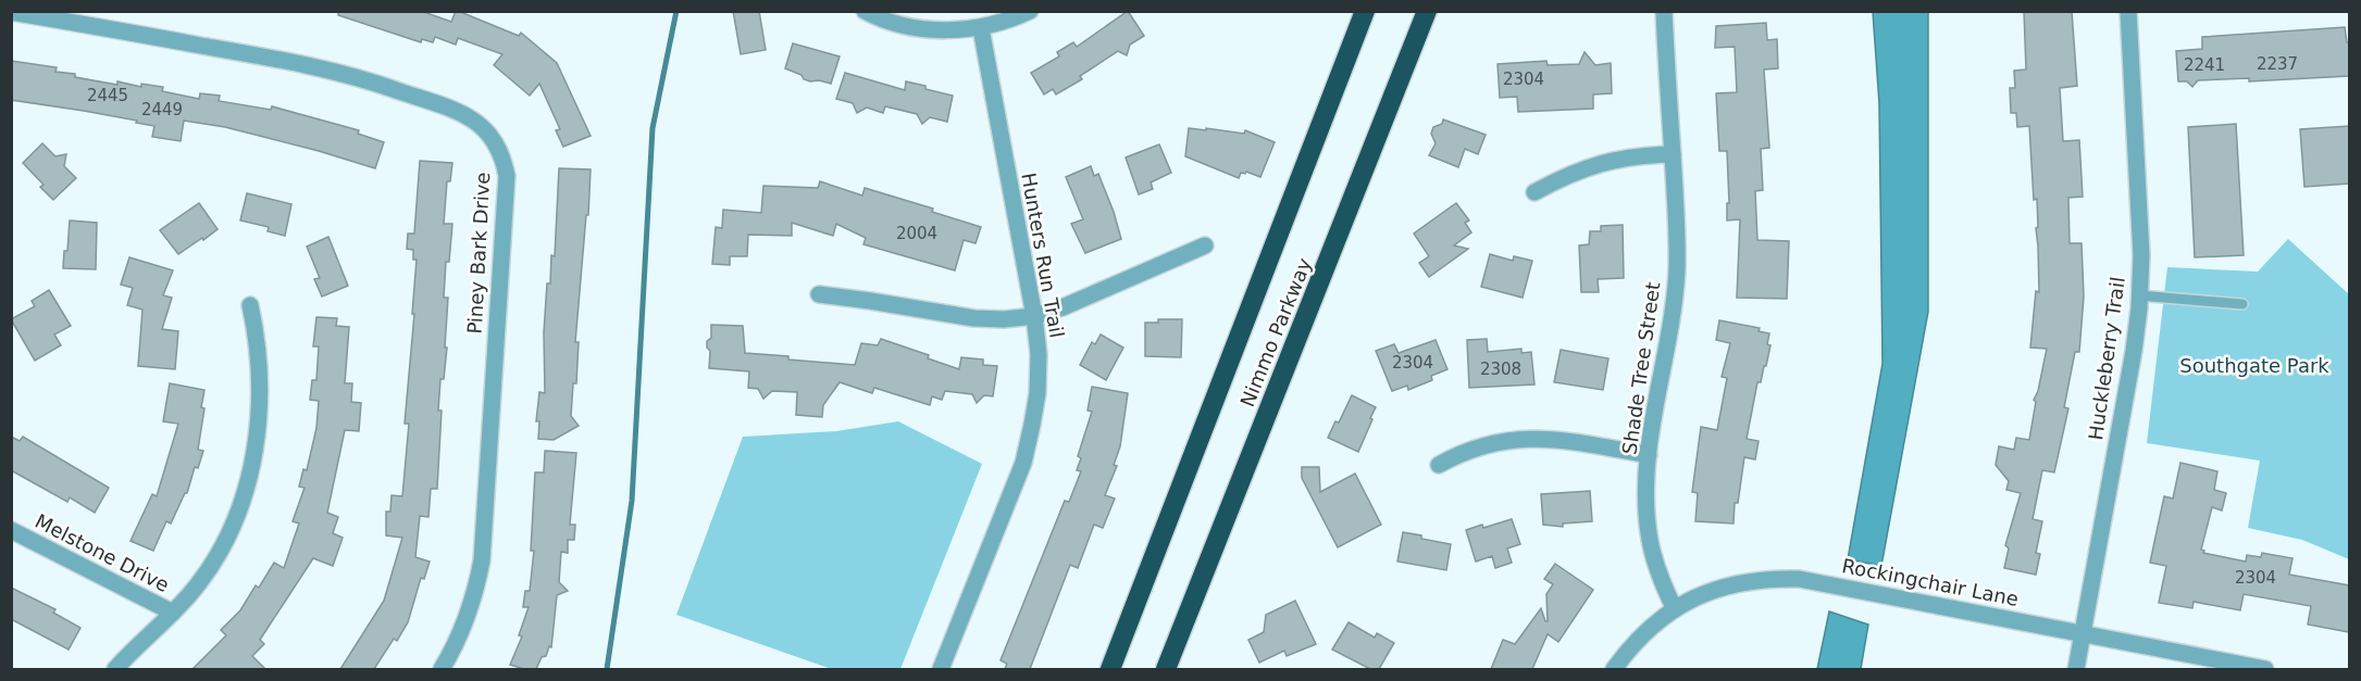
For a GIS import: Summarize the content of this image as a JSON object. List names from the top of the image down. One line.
{"streets":{"highway":["Nimmo Parkway"],"street":["Piney Bark Drive","Hunters Run Trail","Huckleberry Trail","Shade Tree Street","Melstone Drive","Rockingchair Lane"]},"crossings":[["Huckleberry Trail","Rockingchair Lane"],["Shade Tree Street","Rockingchair Lane"]],"parks":["Southgate Park"],"house_numbers":["2237","2241","2304","2445","2449","2004","2304","2308","2304"]}
